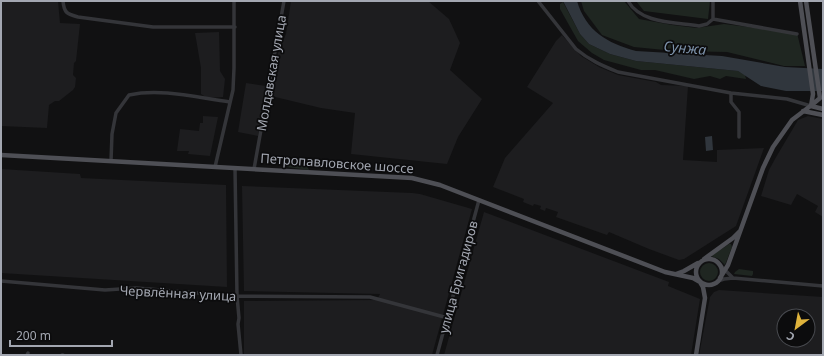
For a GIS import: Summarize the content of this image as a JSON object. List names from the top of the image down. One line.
{"streets":{"main road":["Петропавловское шоссе"],"street":["Молдавская улица","улица Бригадиров","Червлённая улица"]},"crossings":[["Молдавская улица","Петропавловское шоссе"],["Петропавловское шоссе","улица Бригадиров"],["улица Бригадиров","Червлённая улица"]],"water":["Сунжа"],"scale_bar":"200 m","north":"bottom left"}
